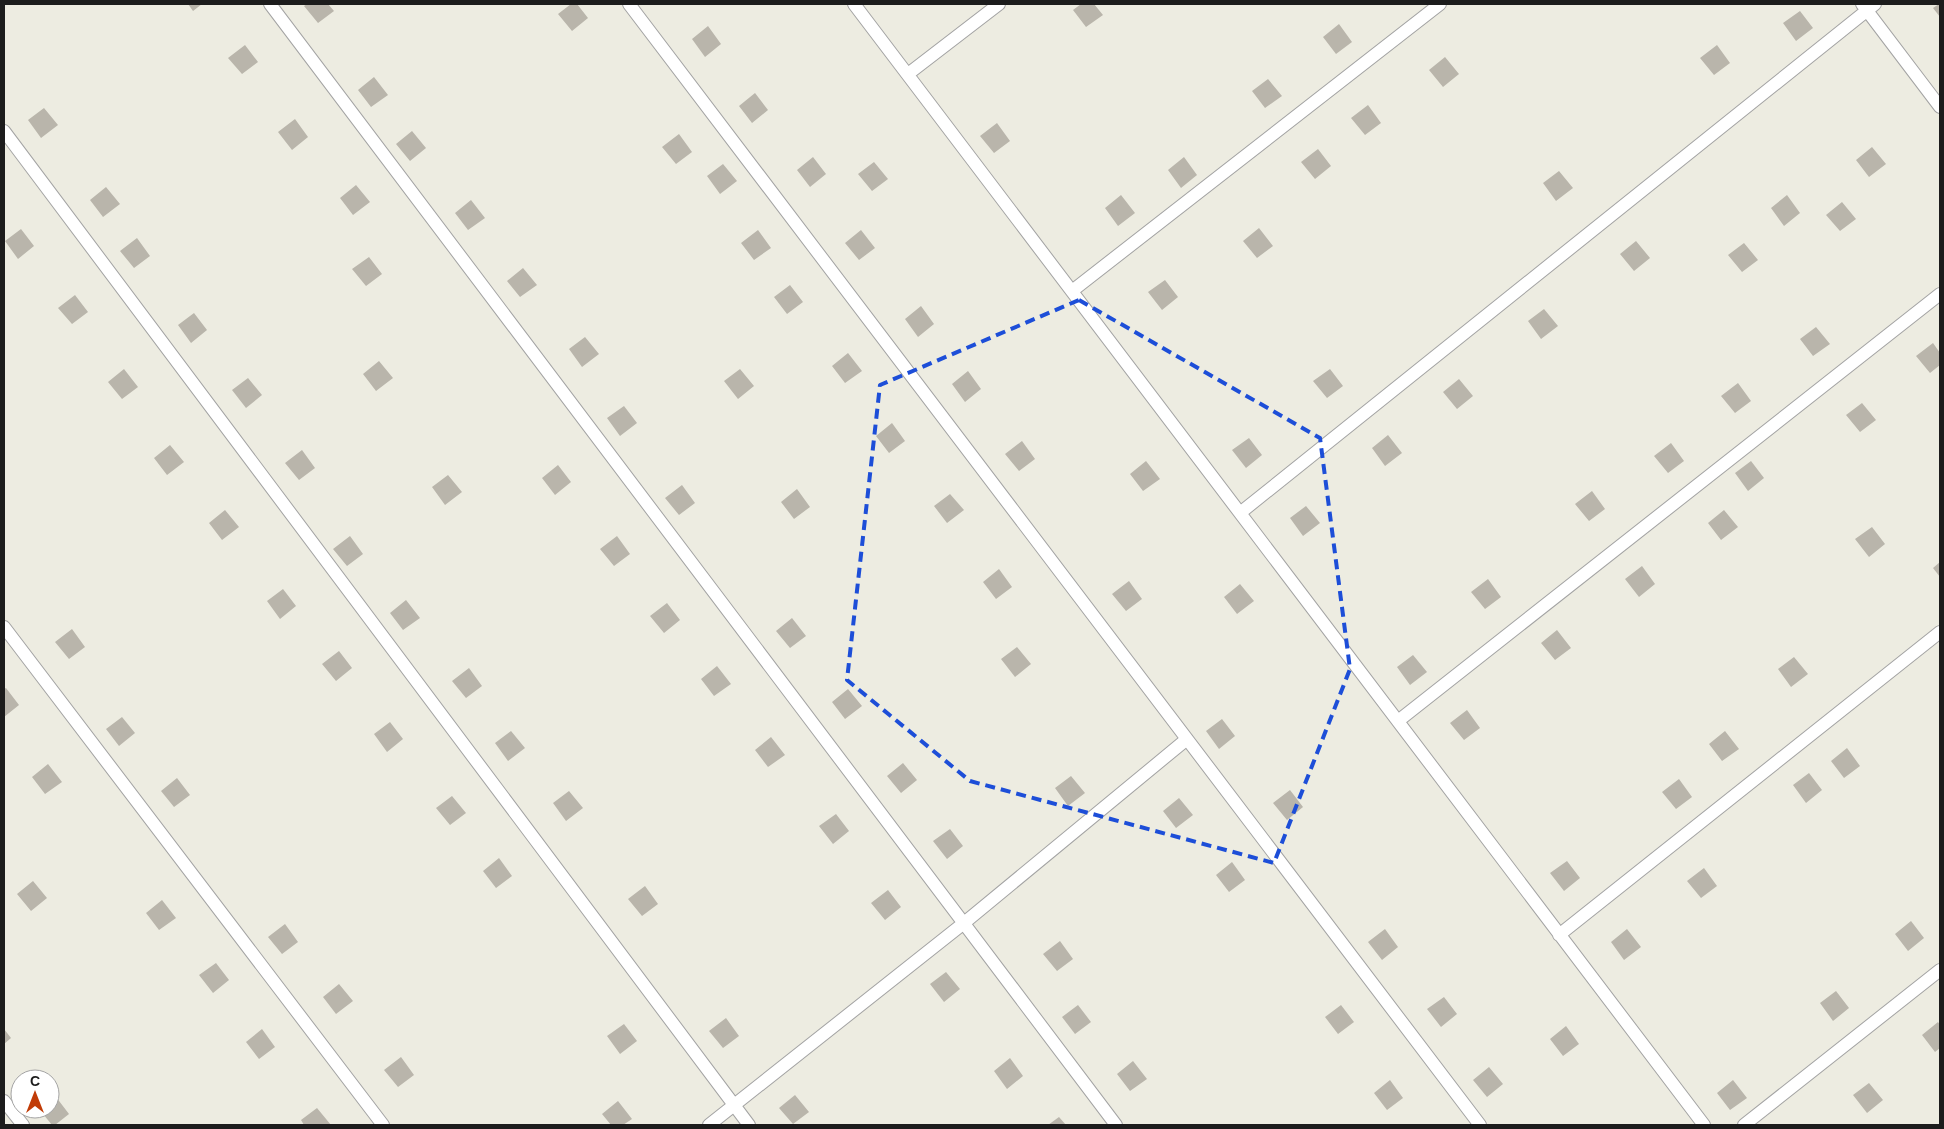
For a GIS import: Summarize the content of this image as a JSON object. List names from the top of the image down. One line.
{"north":"top"}
